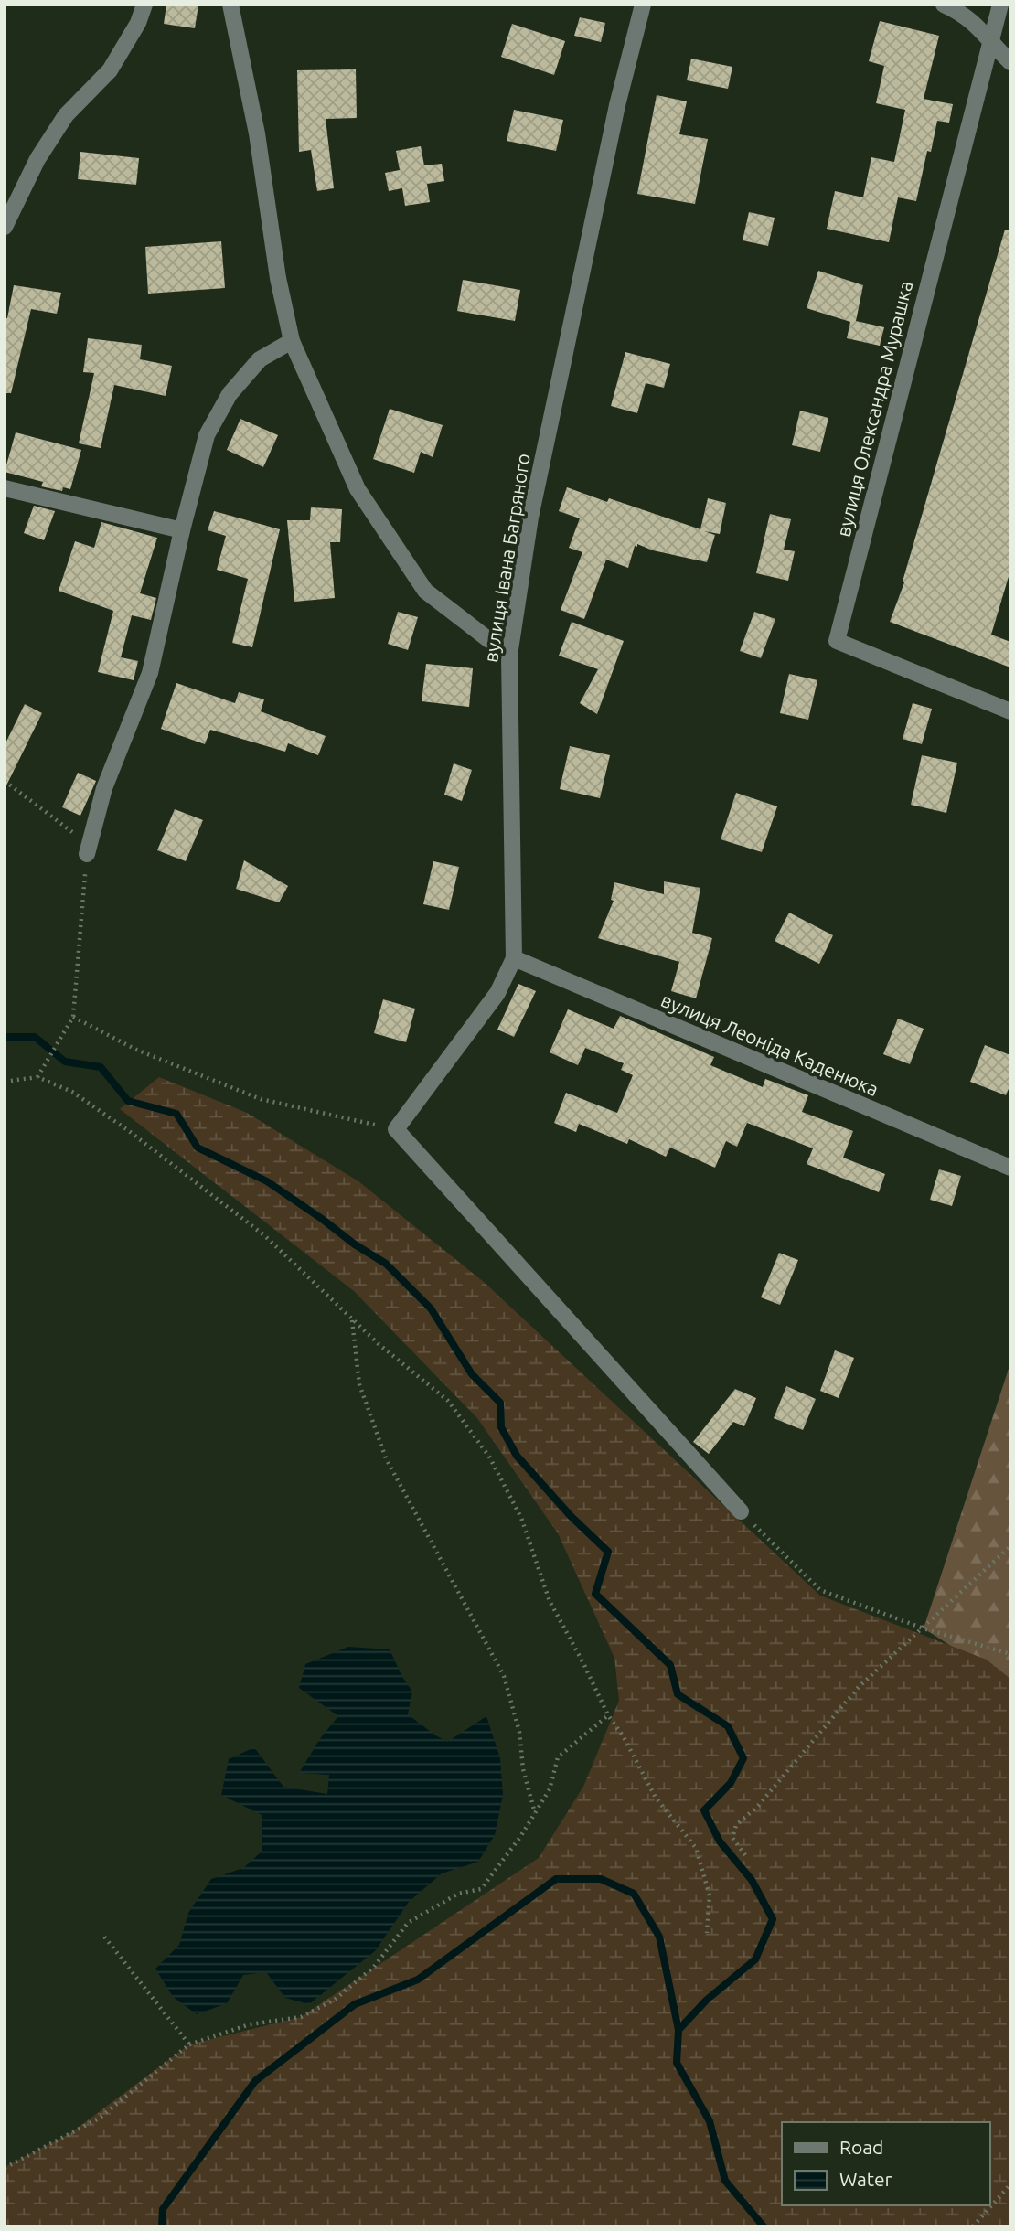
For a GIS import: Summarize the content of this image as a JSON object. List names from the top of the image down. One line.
{"streets":{"street":["вулиця Олександра Мурашка","вулиця Івана Багряного","вулиця Леоніда Каденюка"]},"crossings":[["вулиця Івана Багряного","вулиця Леоніда Каденюка"]],"legend":["Road","Water"]}
